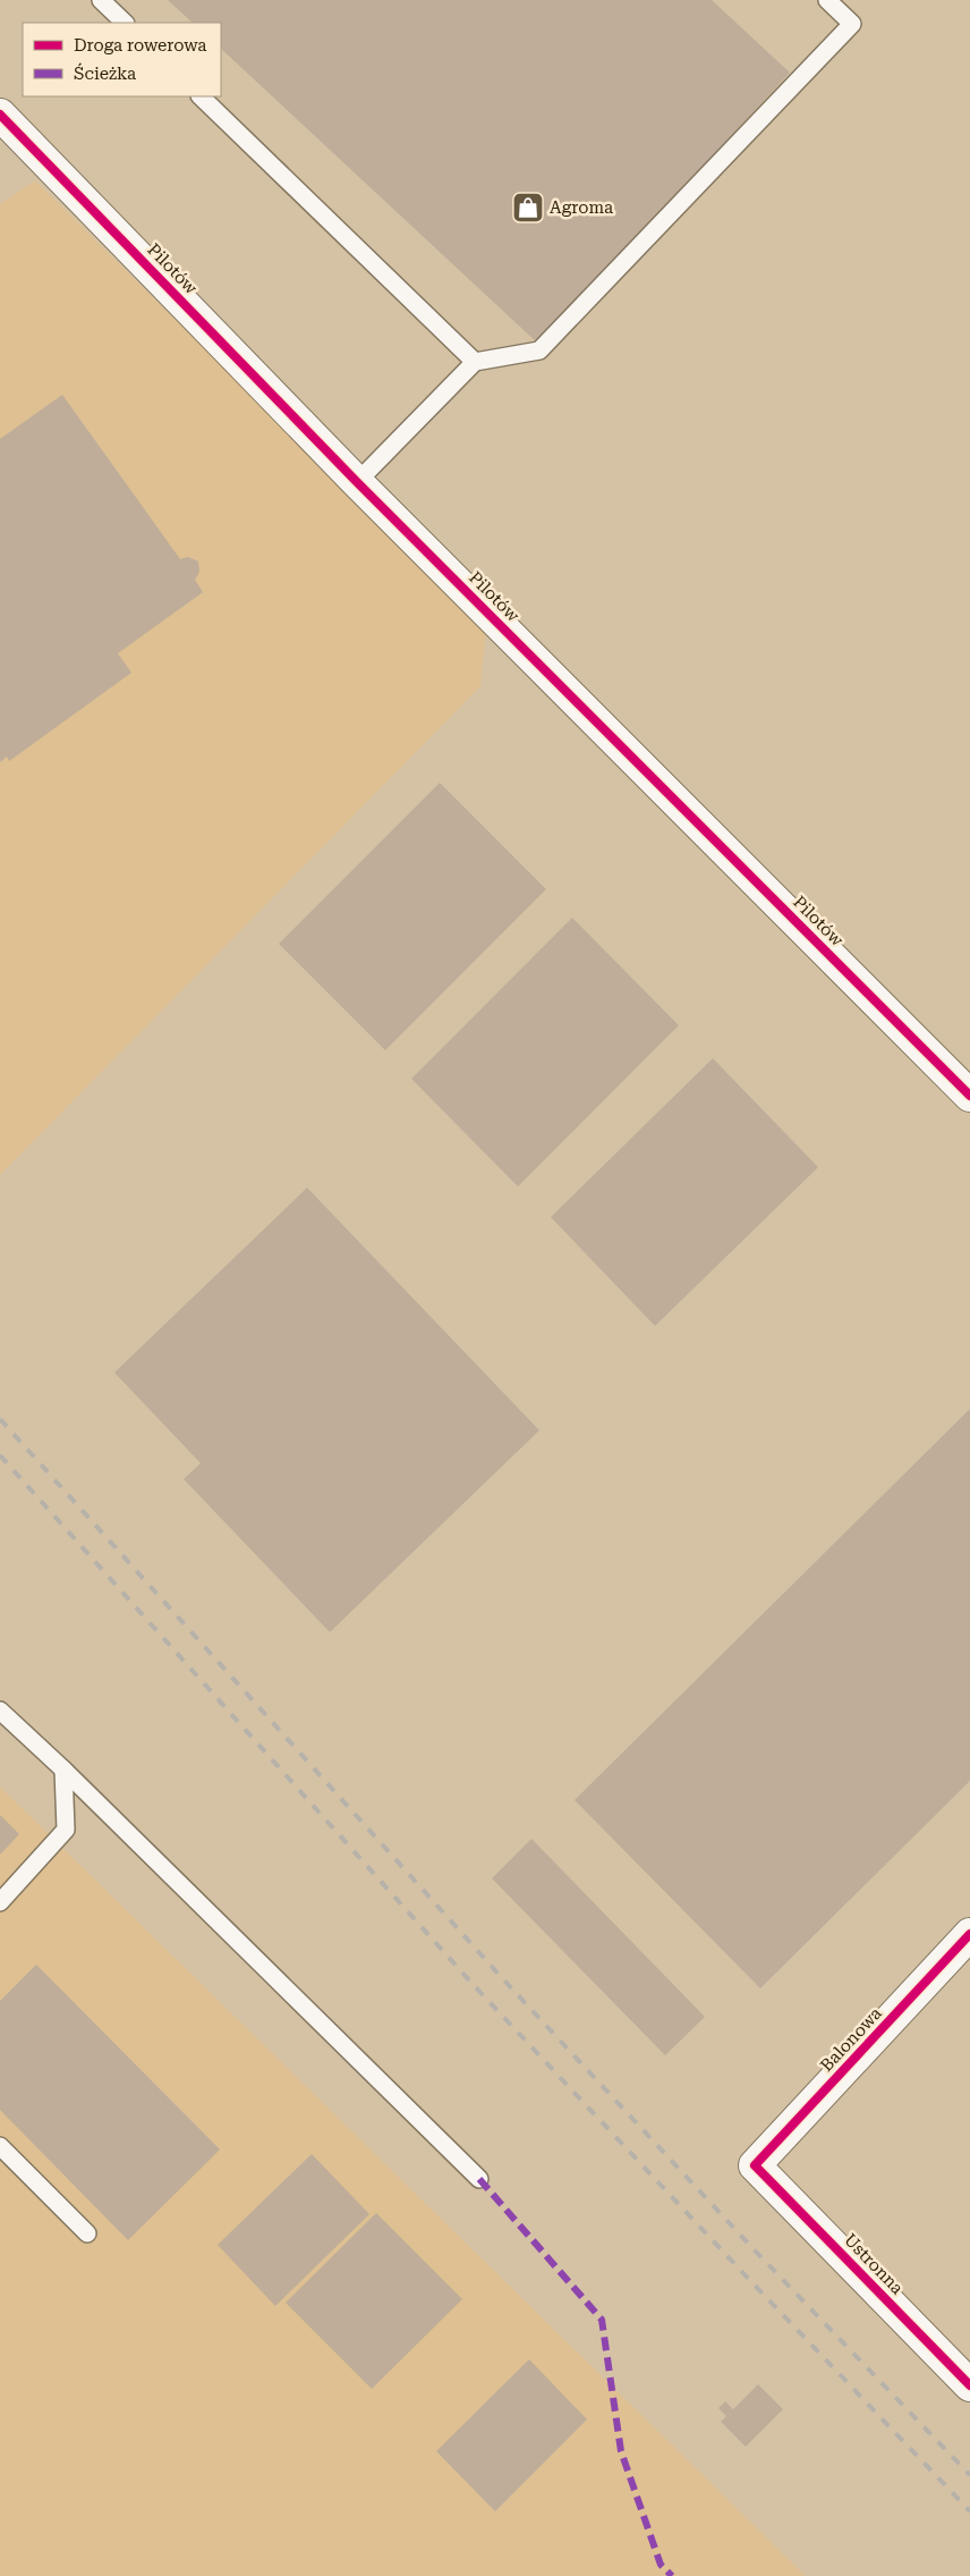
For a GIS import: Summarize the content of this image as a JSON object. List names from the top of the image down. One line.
{"streets":{"street":["Pilotów","Balonowa","Ustronna"]},"crossings":[["Balonowa","Ustronna"]],"places":{"shop":["Agroma"]},"legend":["Droga rowerowa","Ścieżka"]}
